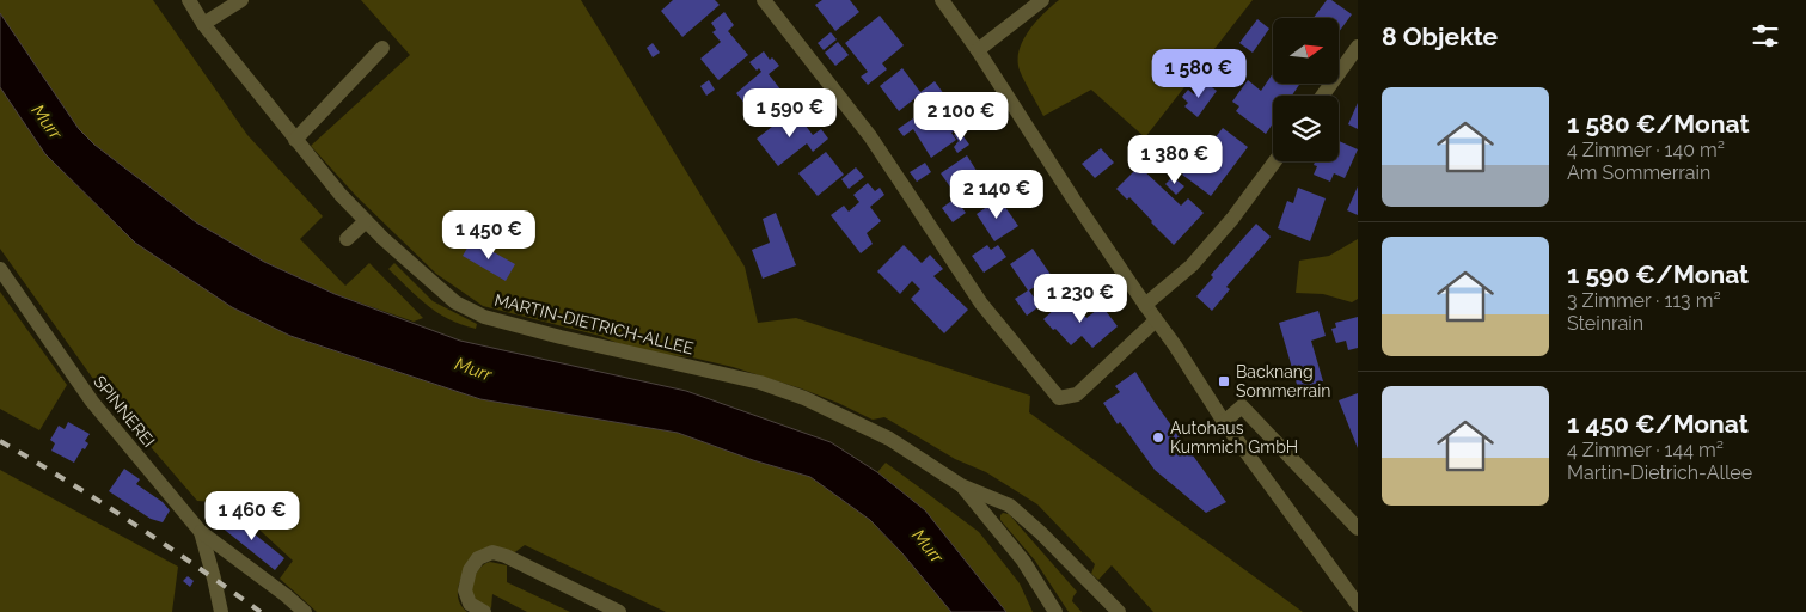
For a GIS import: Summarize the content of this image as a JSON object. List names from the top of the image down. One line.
{"streets":{"street":["MARTIN-DIETRICH-ALLEE","SPINNEREI"]},"water":["Murr"],"places":{"transit":["Backnang Sommerrain"],"other":["Autohaus Kummich GmbH"]},"north":"right","page":{"heading":"8 Objekte","price":["1 580 €","1 590 €","2 100 €","1 380 €","2 140 €","1 450 €","1 230 €","1 460 €"],"list":[{"name":"1 580 €/Monat","note":"4 Zimmer · 140 m² · Am Sommerrain"},{"name":"1 590 €/Monat","note":"3 Zimmer · 113 m² · Steinrain"},{"name":"1 450 €/Monat","note":"4 Zimmer · 144 m² · Martin-Dietrich-Allee"}]}}
